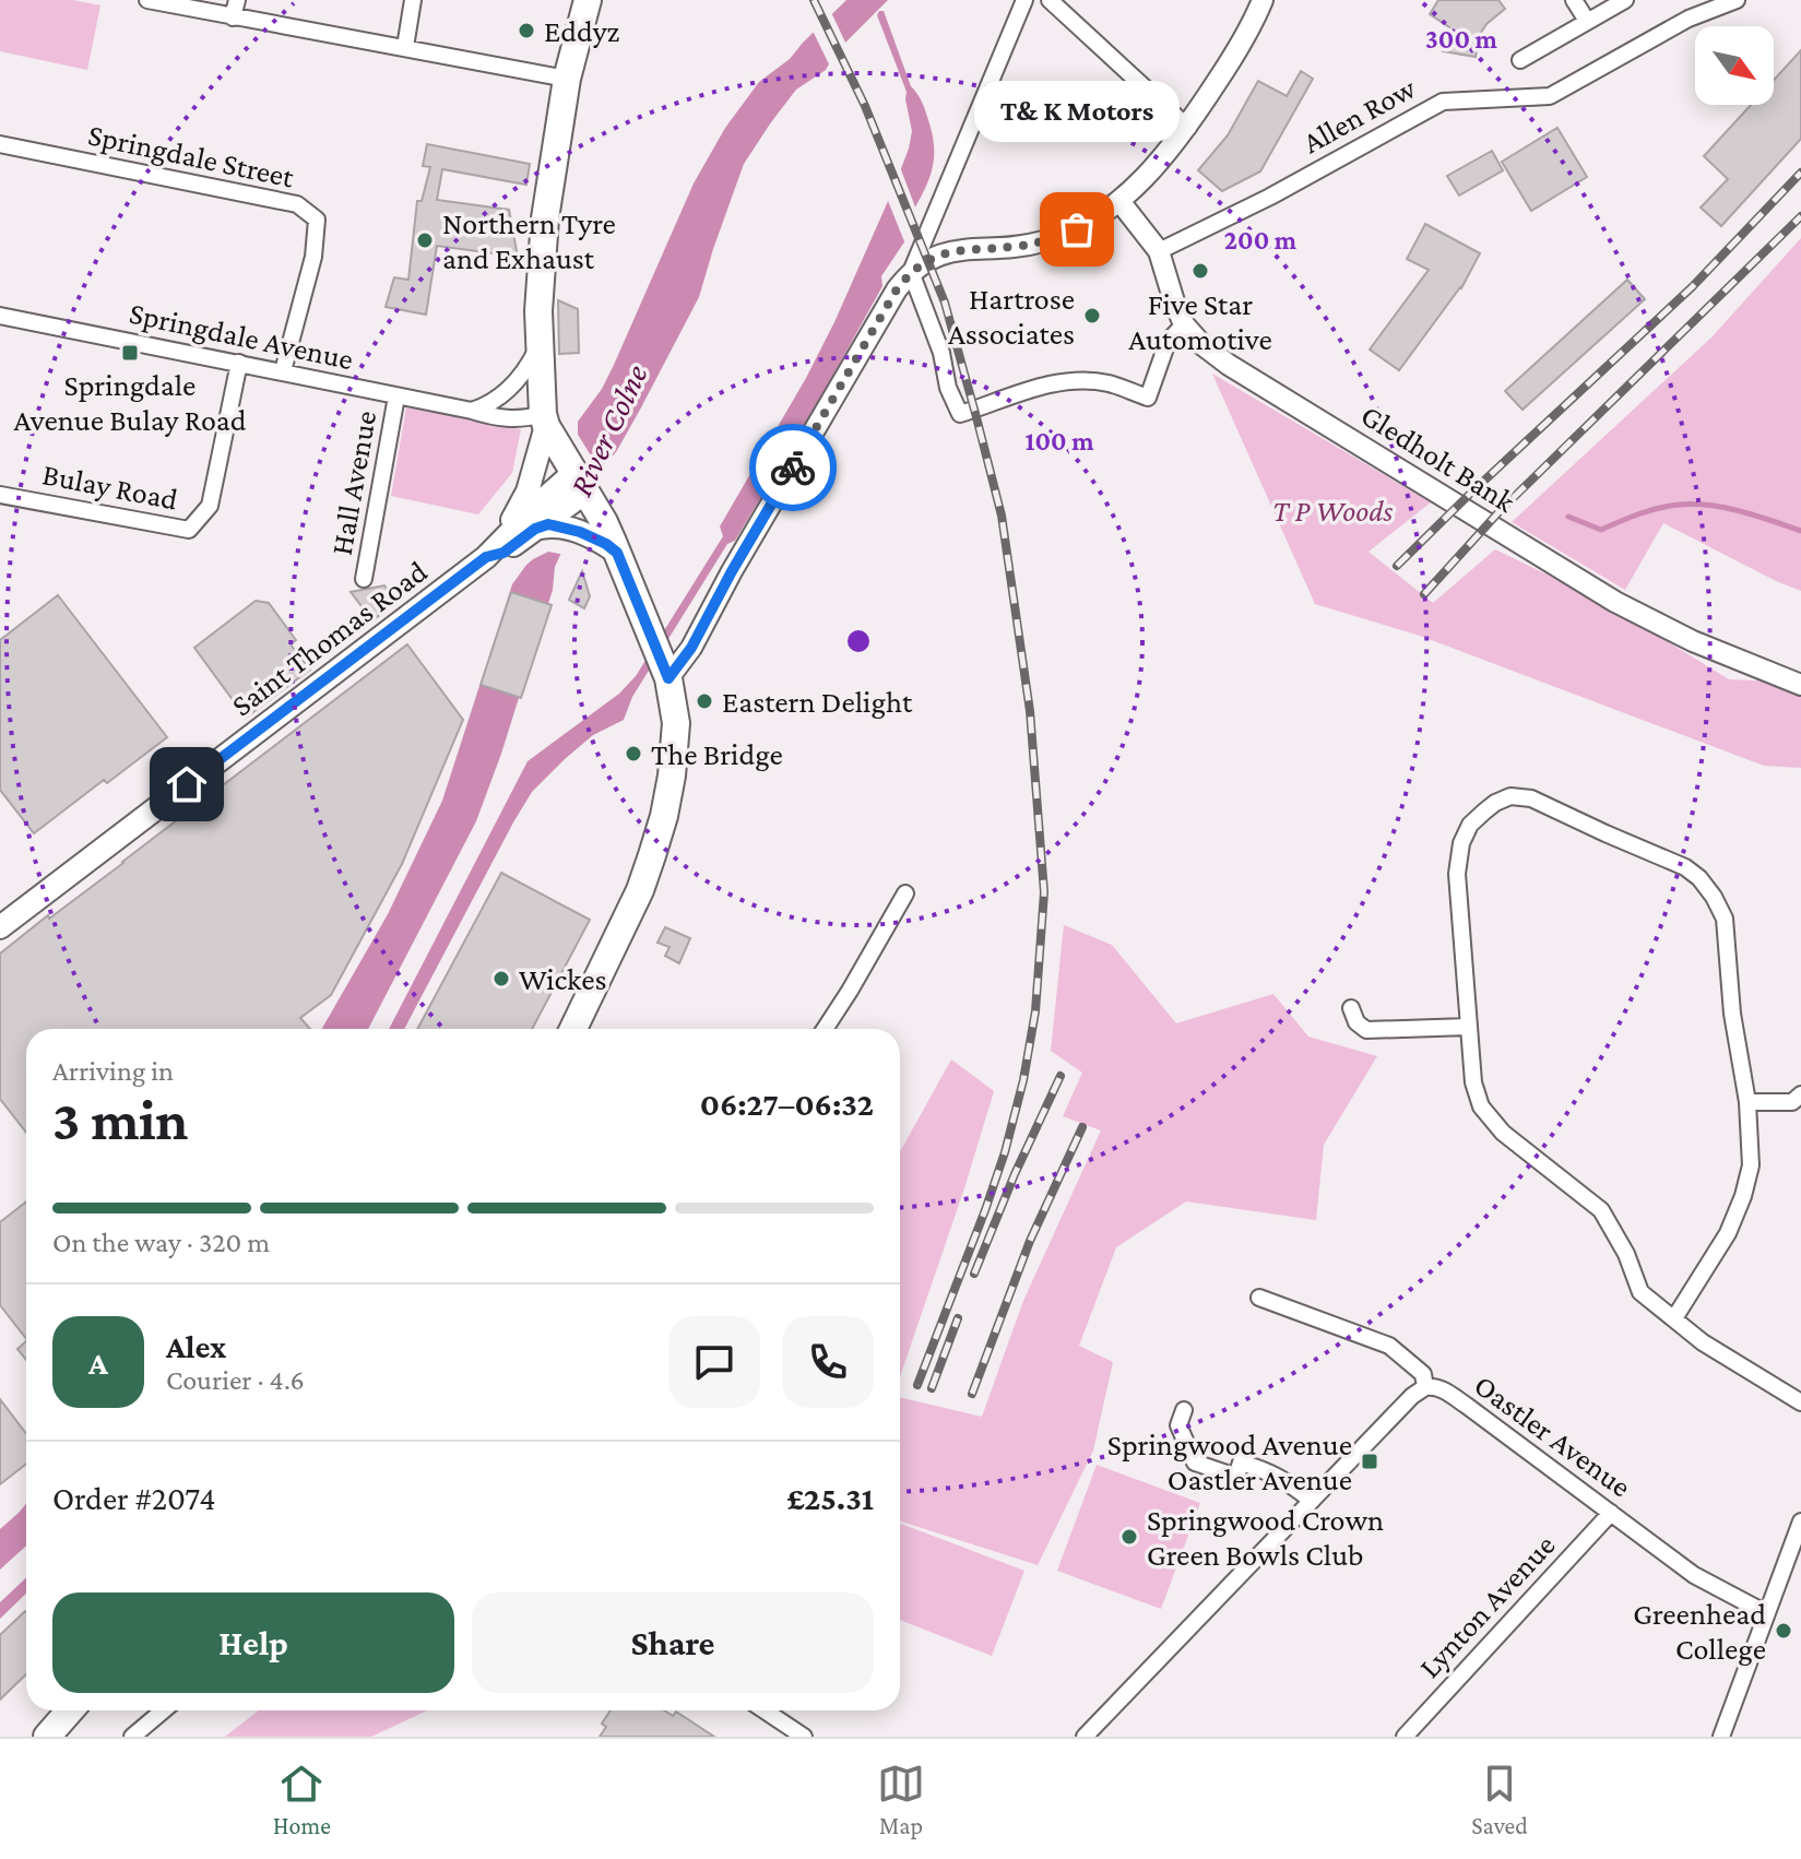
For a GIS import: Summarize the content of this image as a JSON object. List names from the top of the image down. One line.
{"streets":{"main road":["Saint Thomas Road"],"street":["Allen Row","Springdale Street","Springdale Avenue","Gledholt Bank","Hall Avenue","Bulay Road","Oastler Avenue","Lynton Avenue"]},"crossings":[["Allen Row","Gledholt Bank"],["Springdale Street","Springdale Avenue"],["Springdale Avenue","Hall Avenue"],["Springdale Avenue","Bulay Road"],["Oastler Avenue","Lynton Avenue"]],"water":["River Colne"],"parks":["T P Woods"],"places":{"other":["Eddyz","T& K Motors","Northern Tyre and Exhaust","Five Star Automotive","Hartrose Associates","Eastern Delight","The Bridge","Wickes","Springwood Crown Green Bowls Club","Greenhead College"],"transit":["Springdale Avenue Bulay Road","Springwood Avenue Oastler Avenue"]},"north":"bottom right","page":{"bubble":"T& K Motors","heading":["3 min","Arriving in","06:27–06:32"],"panel":["Alex","Courier · 4.6","Order #2074","£25.31"],"bar":"On the way · 320 m","round":"A","buttons":["Help","Share"],"tabs":["Home","Map","Saved"]},"rings":["300 m","200 m","100 m"]}
